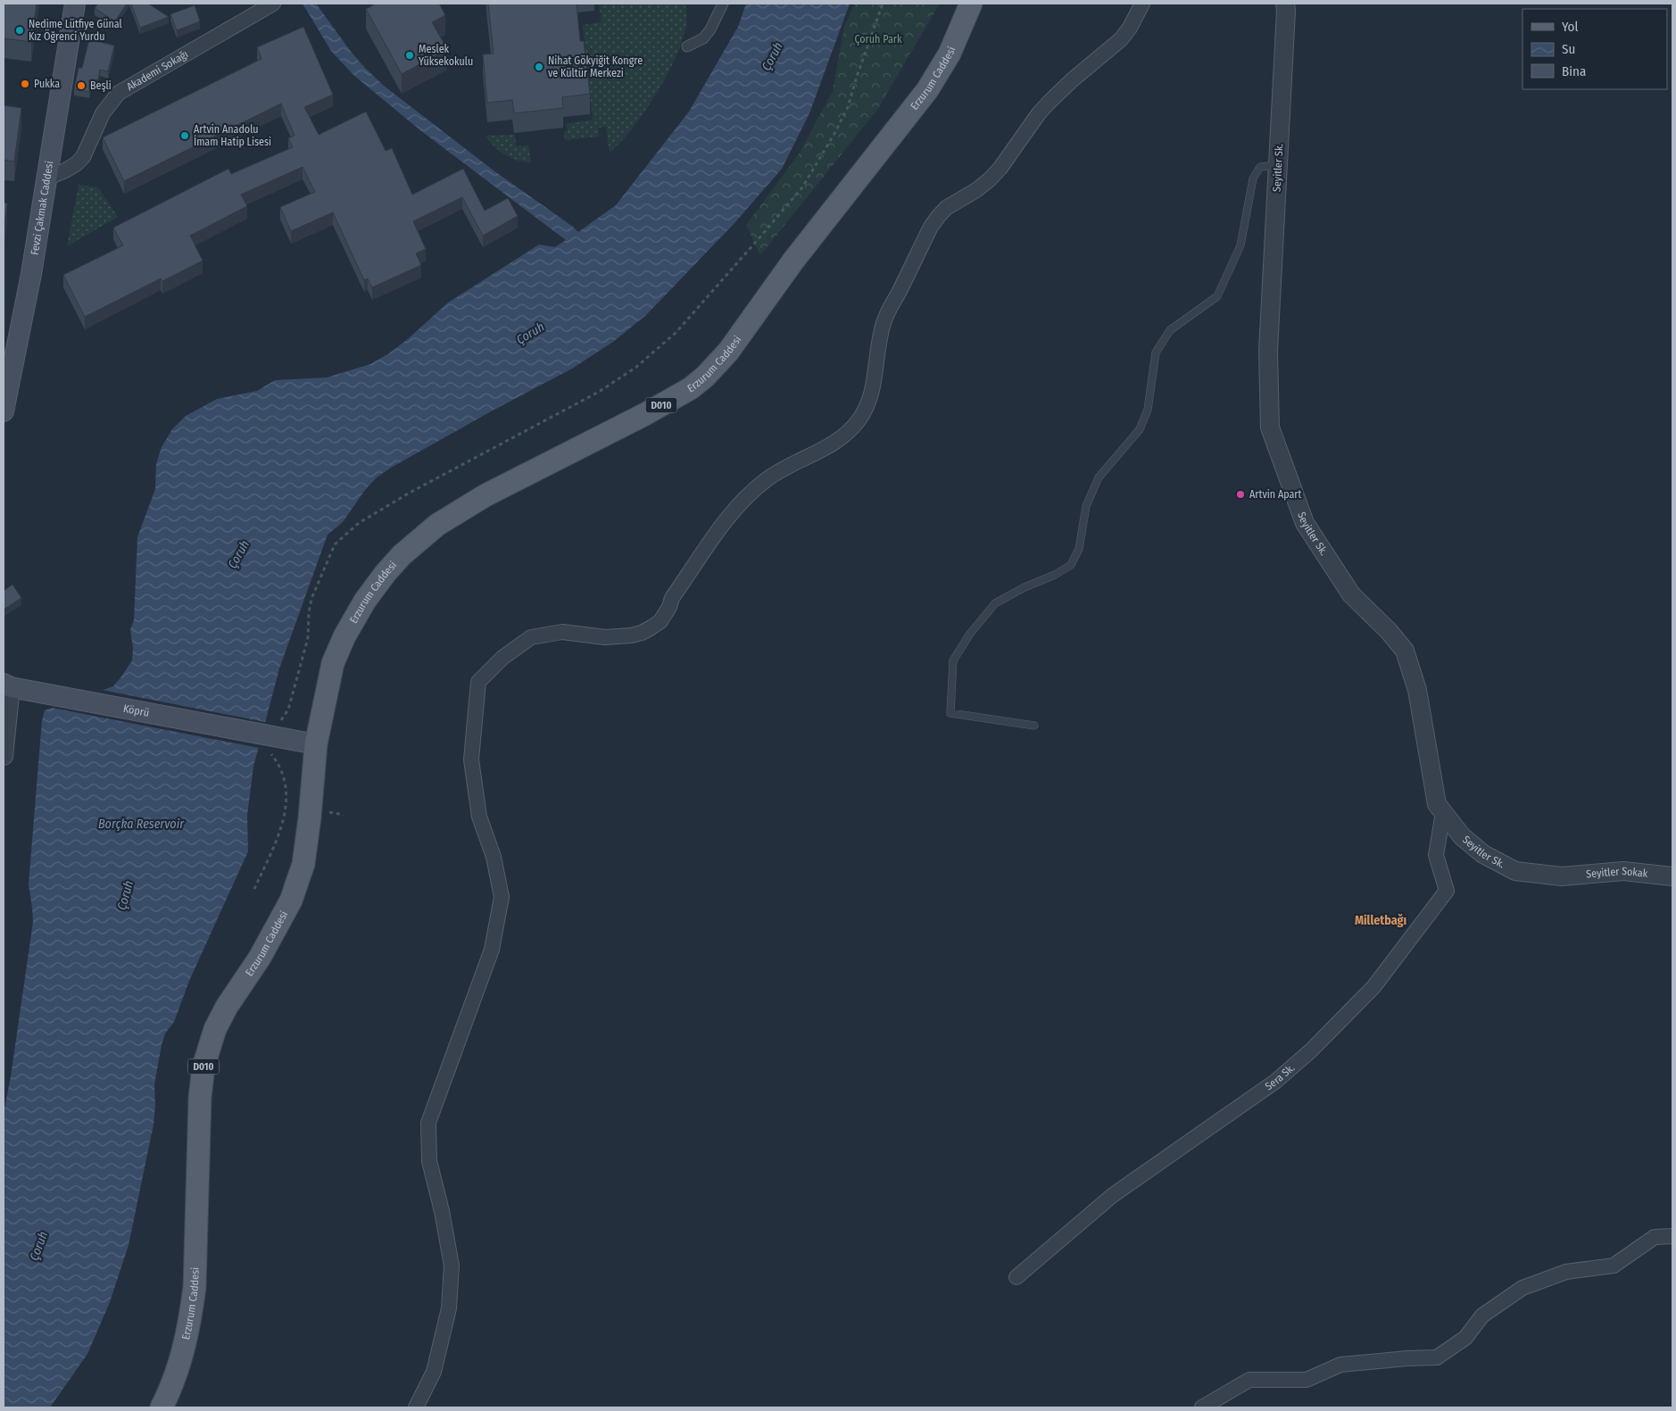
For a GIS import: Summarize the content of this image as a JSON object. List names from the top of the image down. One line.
{"streets":{"main road":["Erzurum Caddesi","Fevzi Çakmak Caddesi","D010","Köprü"],"street":["Akademi Sokağı","Seyitler Sk.","Seyitler Sokak","Sera Sk."]},"crossings":[["Akademi Sokağı","Fevzi Çakmak Caddesi"],["Erzurum Caddesi","Köprü"],["Seyitler Sk.","Seyitler Sokak"],["Seyitler Sk.","Sera Sk."]],"districts":["Milletbağı"],"water":["Çoruh","Borçka Reservoir"],"parks":["Çoruh Park"],"places":["Nedime Lütfiye Günal Kız Öğrenci Yurdu","Meslek Yüksekokulu","Nihat Gökyiğit Kongre ve Kültür Merkezi","Pukka","Beşli","Artvin Anadolu İmam Hatip Lisesi","Artvin Apart"],"legend":["Yol","Su","Bina"]}
